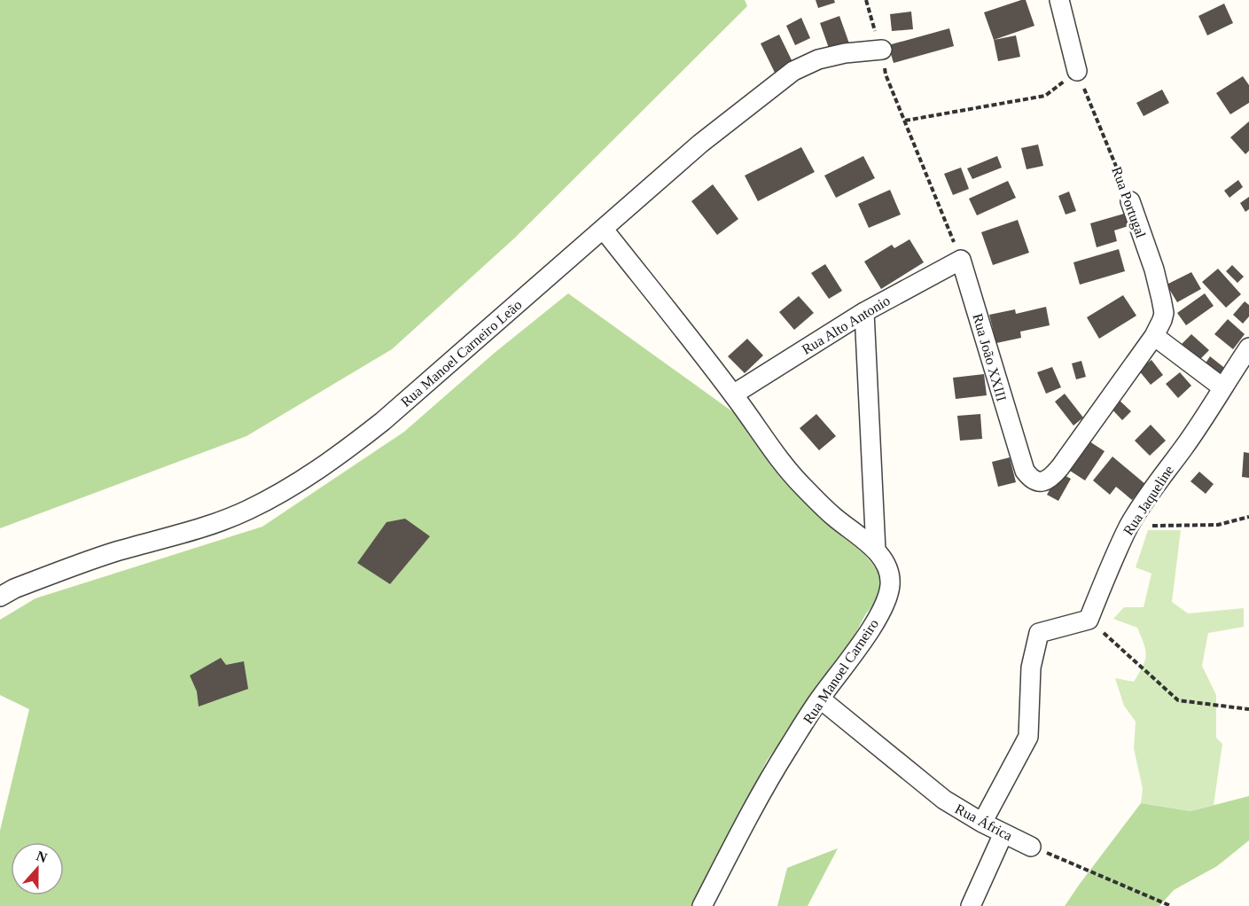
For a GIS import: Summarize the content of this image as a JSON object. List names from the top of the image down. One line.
{"streets":{"street":["Rua Portugal","Rua Alto Antonio","Rua Manoel Carneiro Leão","Rua João XXIII","Rua Jaqueline","Rua Manoel Carneiro","Rua África"]},"crossings":[["Rua Portugal","Rua João XXIII"],["Rua Alto Antonio","Rua João XXIII"],["Rua Alto Antonio","Rua Manoel Carneiro"],["Rua Manoel Carneiro Leão","Rua Manoel Carneiro"],["Rua Manoel Carneiro","Rua África"]],"north":"top"}
